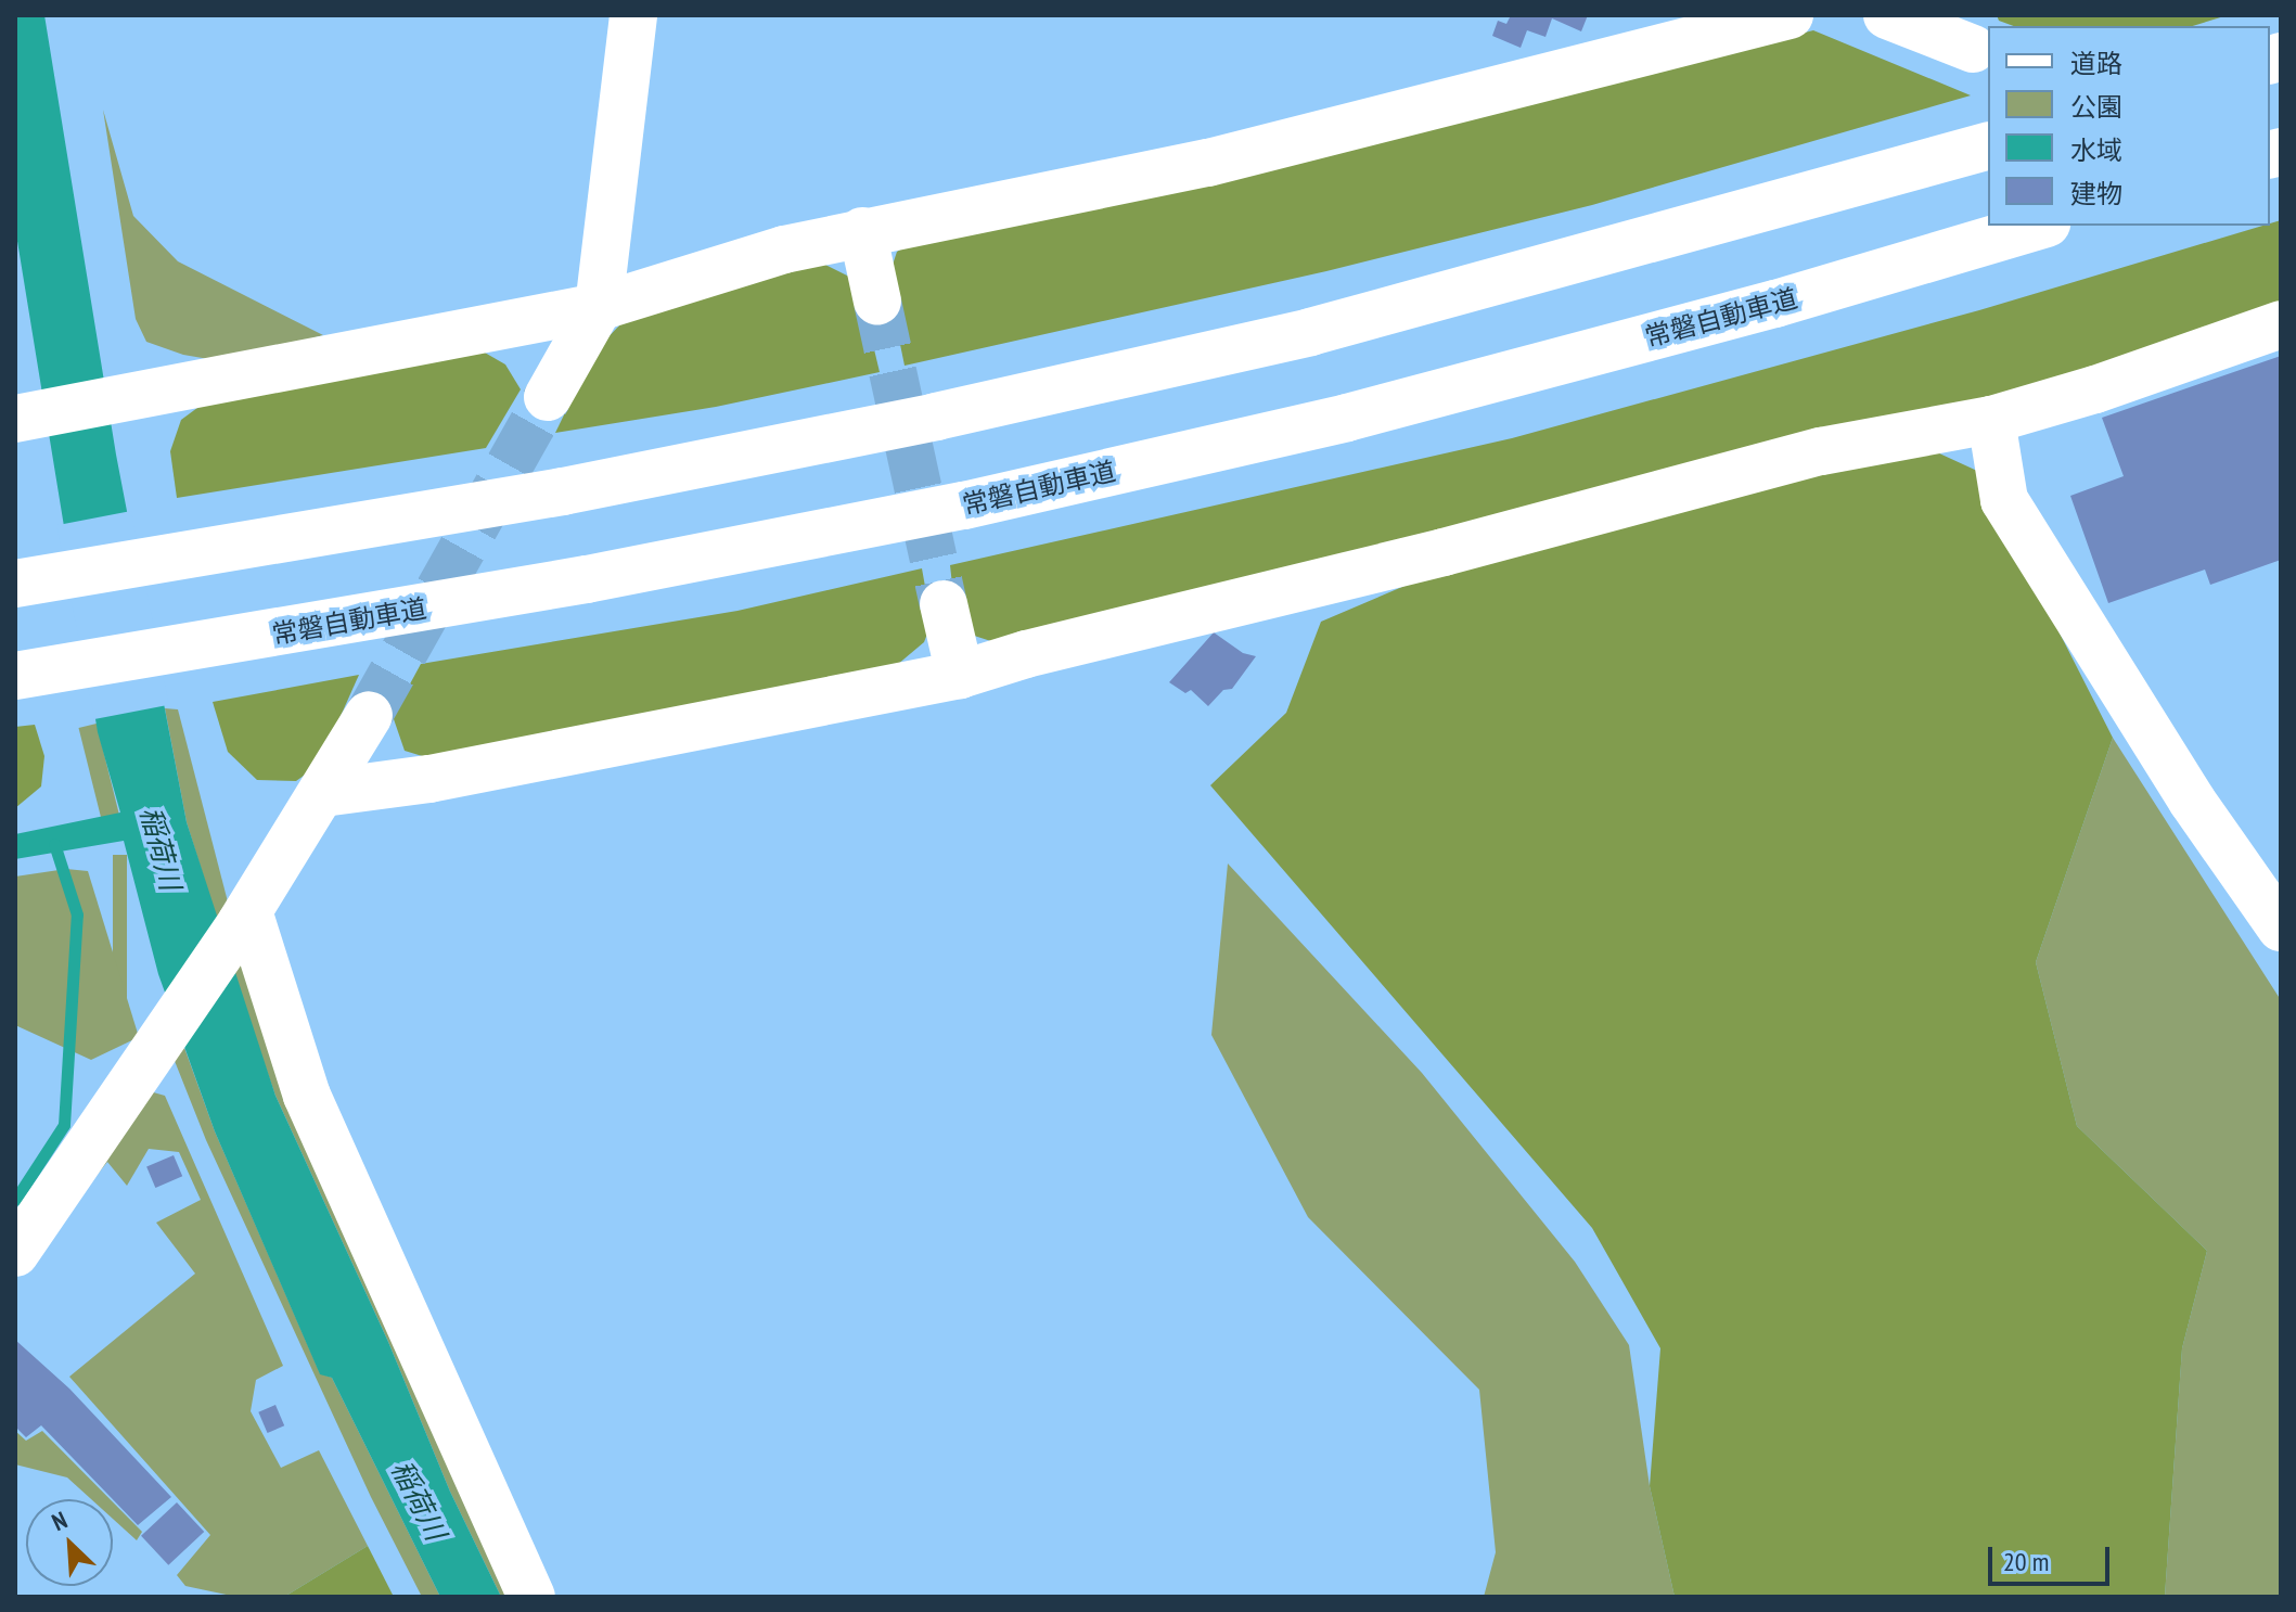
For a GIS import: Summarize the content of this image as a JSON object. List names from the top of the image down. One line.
{"streets":{"main road":["常磐自動車道"]},"water":["稲荷川"],"legend":["道路","公園","水域","建物"],"scale_bar":"20 m","north":"top left"}
